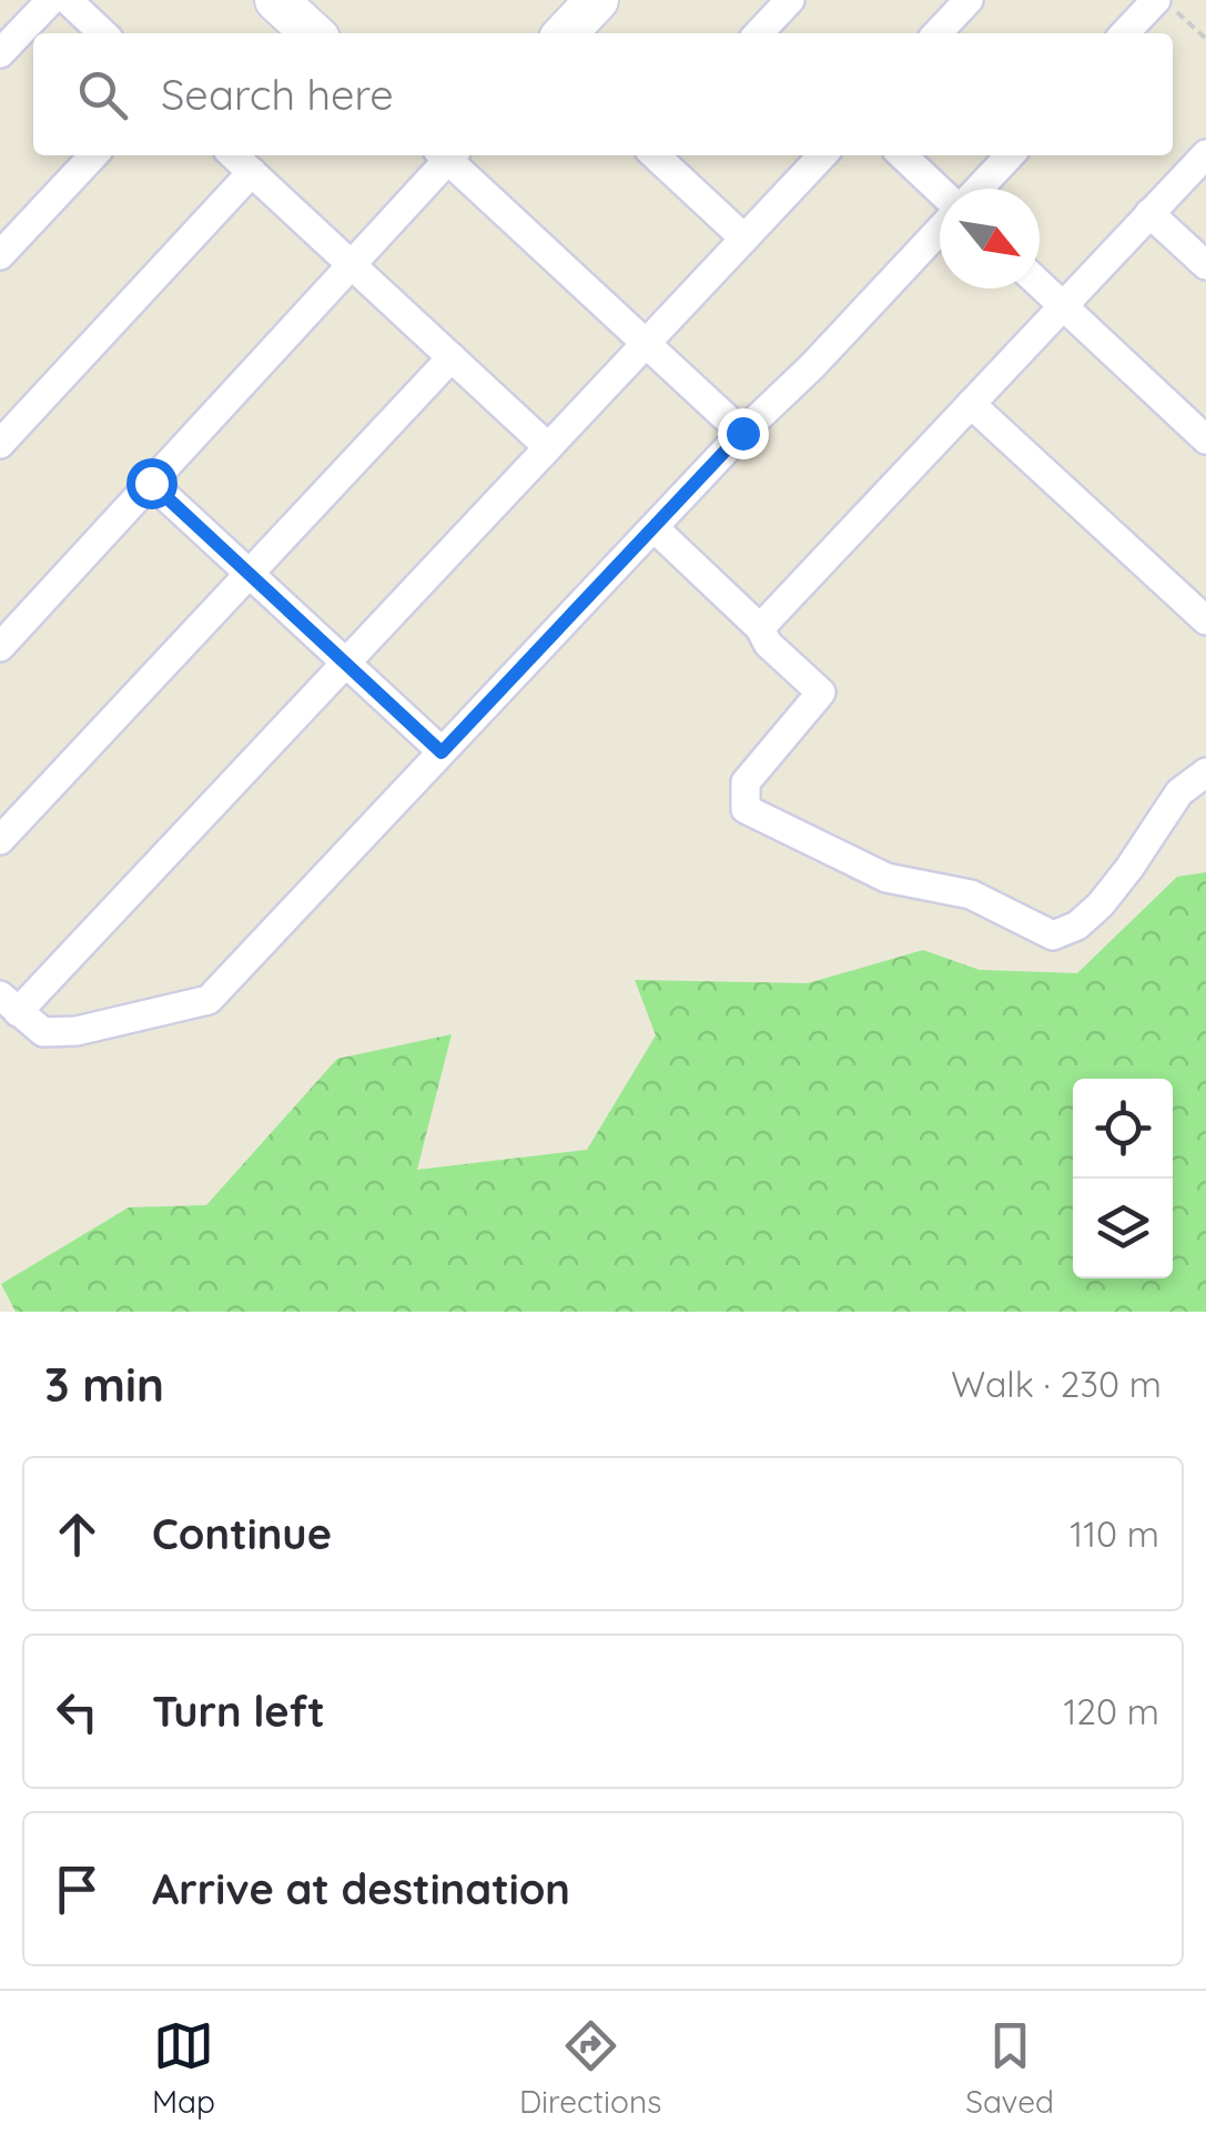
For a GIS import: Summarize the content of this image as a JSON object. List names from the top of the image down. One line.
{"north":"bottom right","page":{"search":"Search here","heading":["3 min","Walk · 230 m"],"list":[["Continue","110 m"],["Turn left","120 m"],"Arrive at destination"],"nav":["Map","Directions","Saved"]}}
